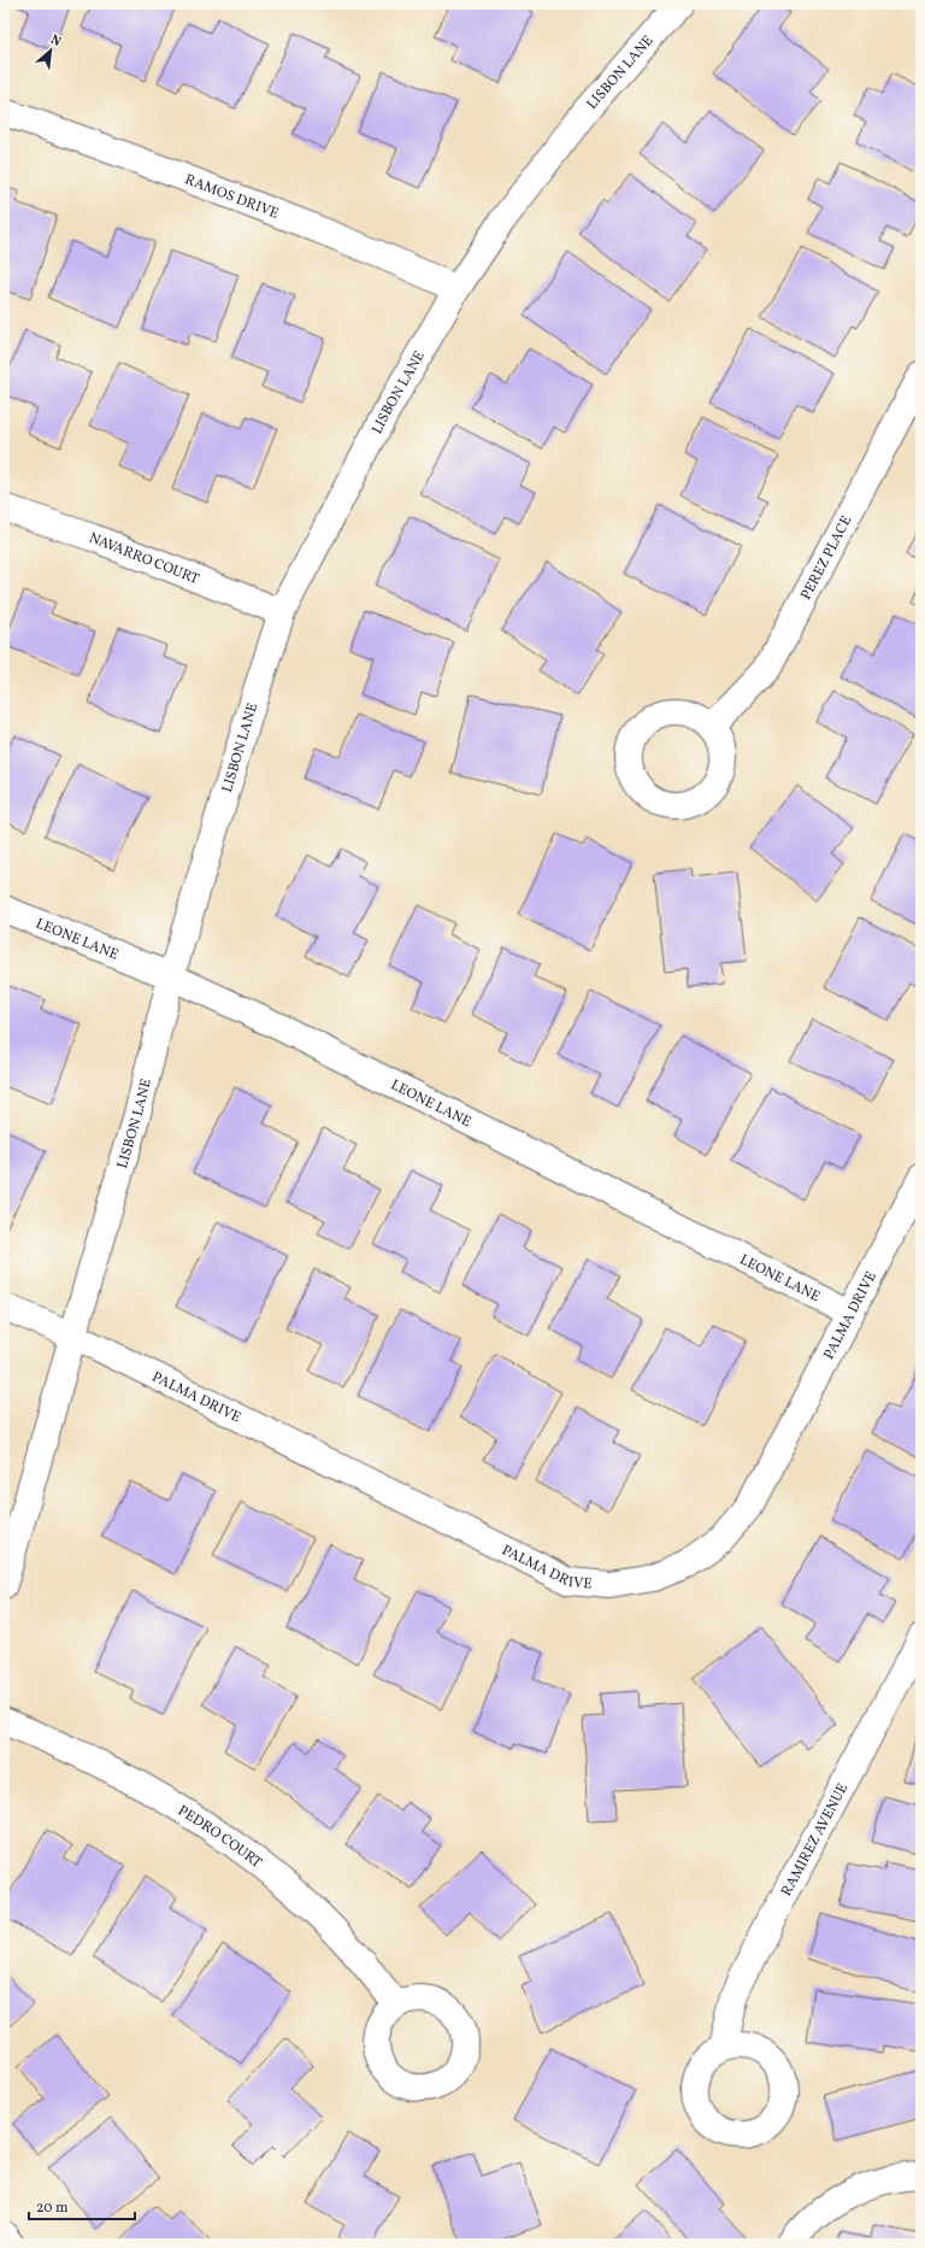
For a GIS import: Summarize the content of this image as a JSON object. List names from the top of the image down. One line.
{"streets":{"street":["LISBON LANE","RAMOS DRIVE","PEREZ PLACE","NAVARRO COURT","LEONE LANE","PALMA DRIVE","PEDRO COURT","RAMIREZ AVENUE"]},"crossings":[["LISBON LANE","RAMOS DRIVE"],["LISBON LANE","NAVARRO COURT"],["LISBON LANE","LEONE LANE"],["LISBON LANE","PALMA DRIVE"],["LEONE LANE","PALMA DRIVE"]],"scale_bar":"20 m","north":"top right"}
